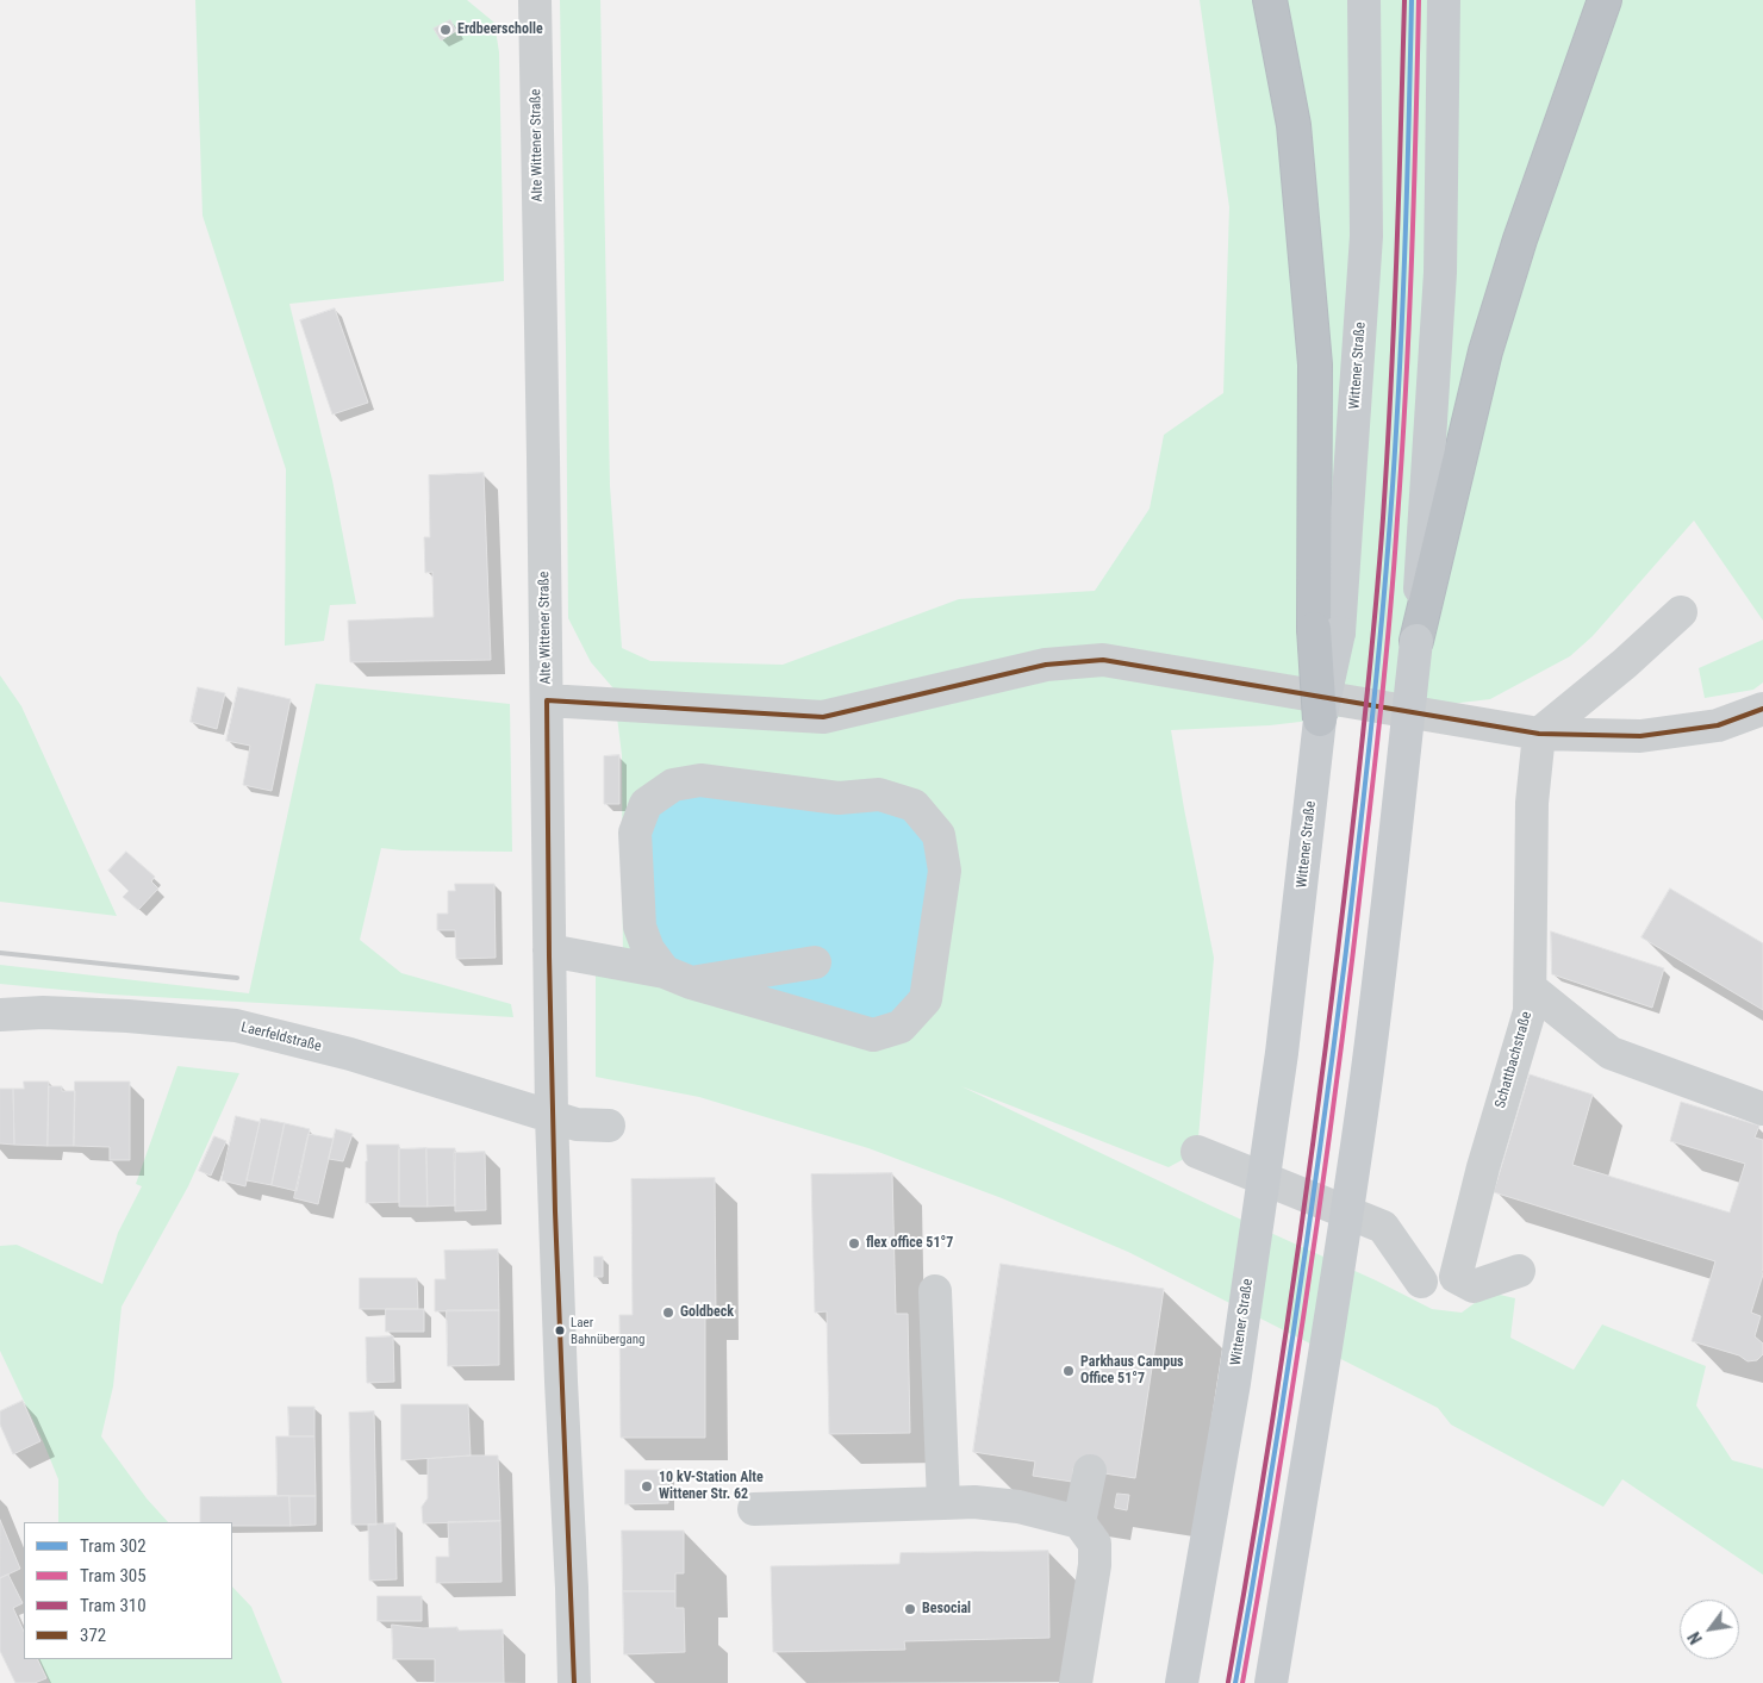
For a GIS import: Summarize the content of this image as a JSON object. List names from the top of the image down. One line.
{"streets":{"main road":["Wittener Straße"],"street":["Alte Wittener Straße","Laerfeldstraße","Schattbachstraße"]},"crossings":[["Alte Wittener Straße","Laerfeldstraße"]],"places":["Erdbeerscholle","flex office 51°7","Goldbeck","Laer Bahnübergang","Parkhaus Campus Office 51°7","10 kV-Station Alte Wittener Str. 62","Besocial"],"lines":["tram line 302","tram line 305","tram line 310","transit line 372"],"legend":["Tram 302","Tram 305","Tram 310","372"],"north":"bottom left"}
